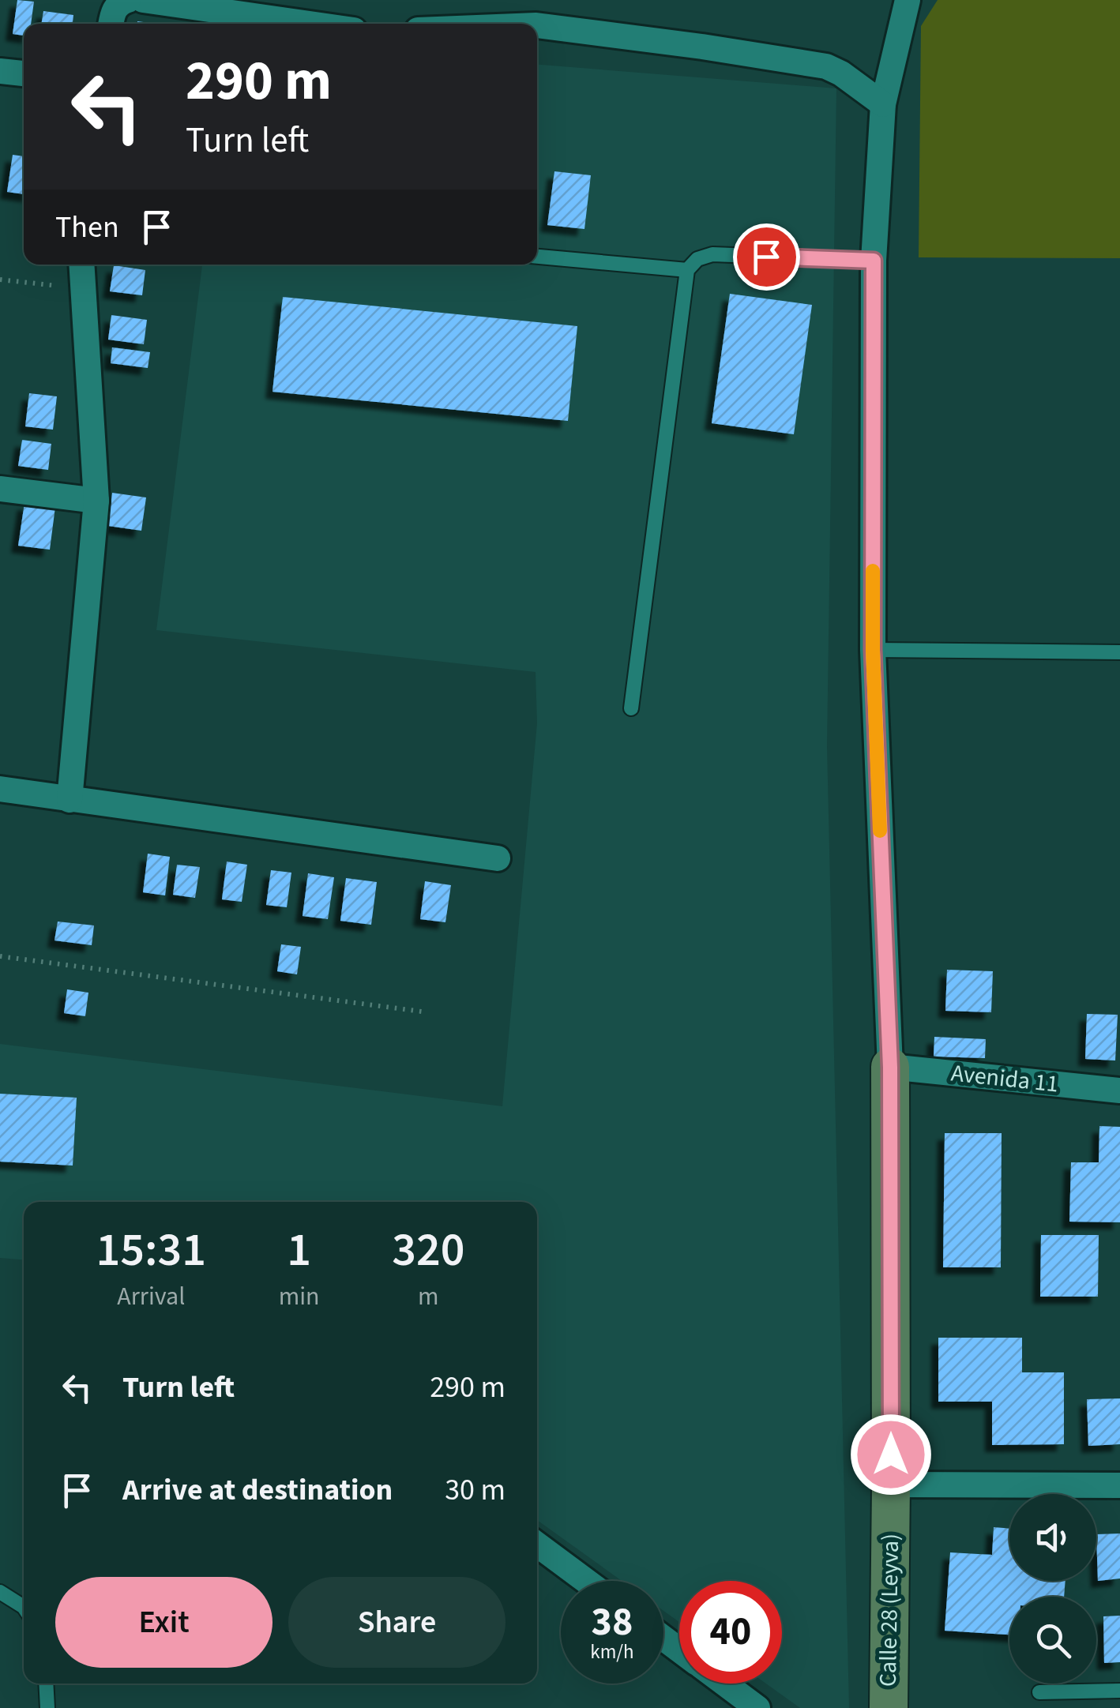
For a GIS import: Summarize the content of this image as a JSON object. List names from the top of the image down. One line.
{"streets":{"street":["Avenida 11","Calle 28 (Leyva)"]},"crossings":[["Avenida 11","Calle 28 (Leyva)"]],"page":{"turn":["290 m","Turn left"],"then":"Then","eta":["15:31","Arrival","1","min","320","m"],"list":[{"name":"Turn left","value":"290 m"},{"name":"Arrive at destination","value":"30 m"}],"buttons":["Exit","Share"],"speed":"38 km/h","limit":"40"}}
